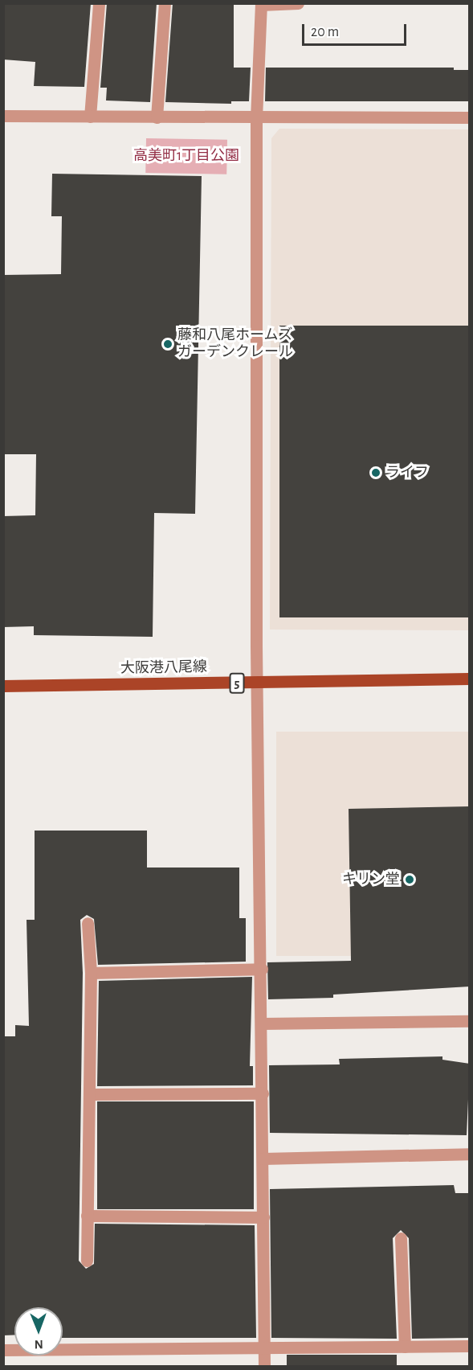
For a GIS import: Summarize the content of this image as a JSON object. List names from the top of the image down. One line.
{"streets":{"main road":["大阪港八尾線","5"]},"parks":["高美町1丁目公園"],"places":["藤和八尾ホームズ ガーデンクレール","ライフ","キリン堂"],"scale_bar":"20 m","north":"bottom"}
